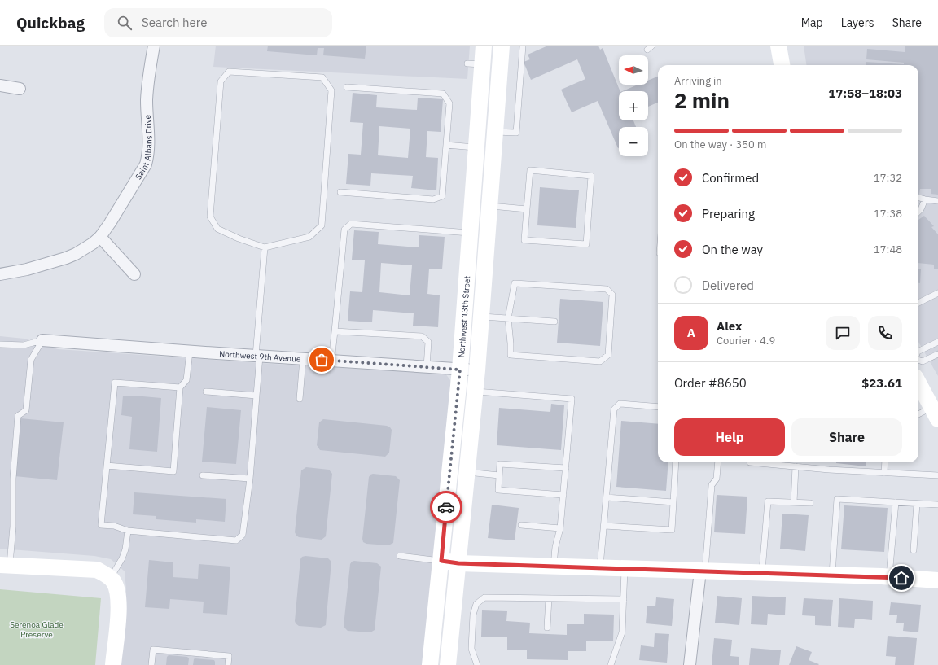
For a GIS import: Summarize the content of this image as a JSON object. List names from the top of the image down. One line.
{"streets":{"street":["Saint Albans Drive","Northwest 13th Street","Northwest 9th Avenue"]},"crossings":[["Northwest 13th Street","Northwest 9th Avenue"]],"parks":["Serenoa Glade Preserve"],"north":"left","page":{"header":"Quickbag","search":"Search here","nav":["Map","Layers","Share"],"map_buttons":["+","−"],"heading":["2 min","Arriving in","17:58–18:03"],"panel":["Alex","Courier · 4.9","Order #8650","$23.61"],"bar":"On the way · 350 m","list":[["Confirmed","17:32"],["Preparing","17:38"],["On the way","17:48"],"Delivered"],"round":"A","buttons":["Help","Share"]}}
